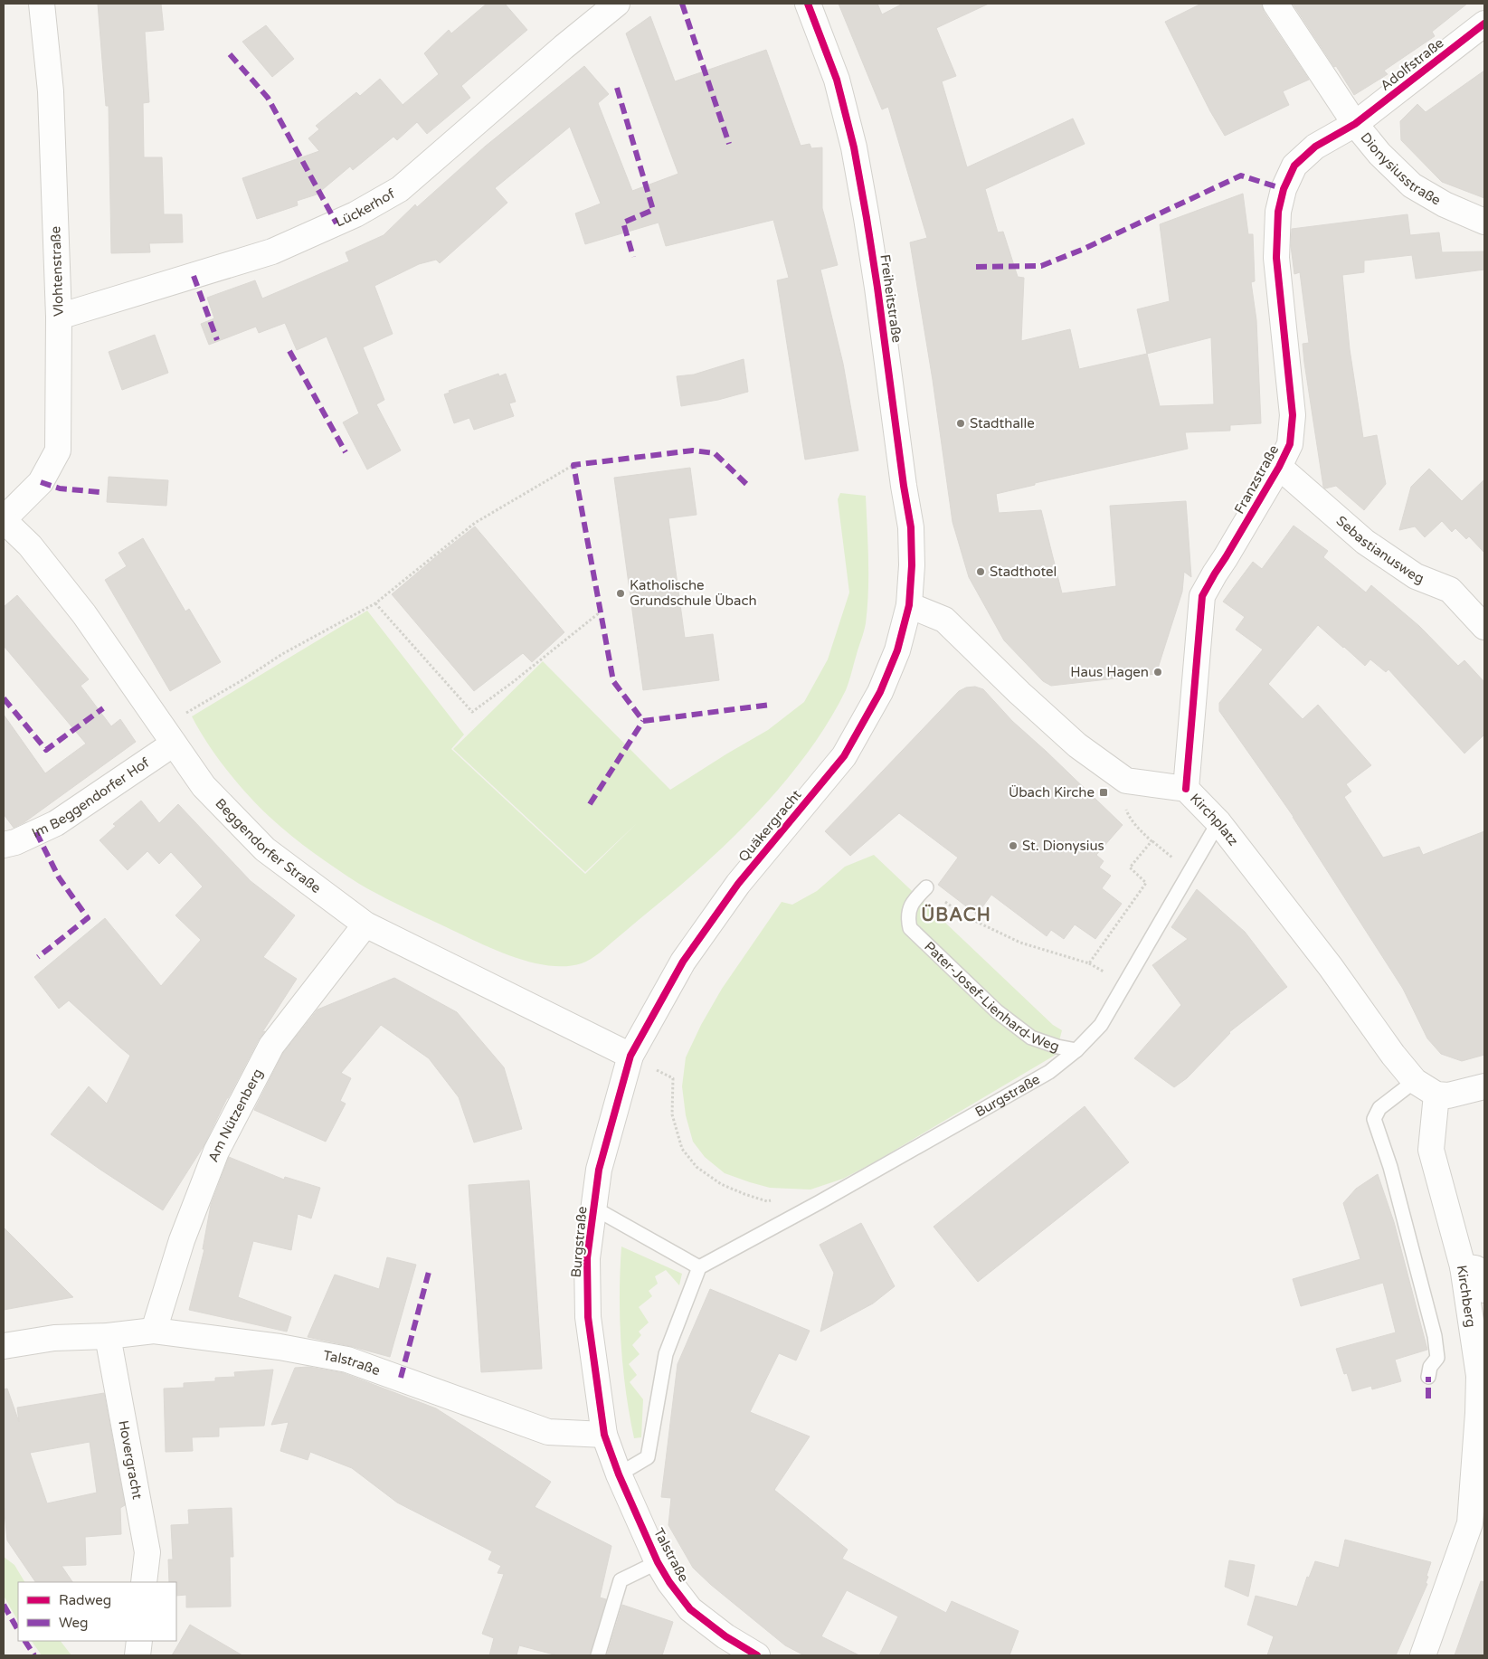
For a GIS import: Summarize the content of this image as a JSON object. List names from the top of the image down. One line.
{"streets":{"street":["Adolfstraße","Dionysiusstraße","Lückerhof","Vlohtenstraße","Freiheitstraße","Franzstraße","Sebastianusweg","Im Beggendorfer Hof","Kirchplatz","Quäkergracht","Beggendorfer Straße","Burgstraße","Am Nützenberg","Kirchberg","Talstraße","Hovergracht"],"lane":["Pater-Josef-Lienhard-Weg"]},"crossings":[["Adolfstraße","Dionysiusstraße"],["Adolfstraße","Franzstraße"],["Dionysiusstraße","Franzstraße"],["Lückerhof","Vlohtenstraße"],["Vlohtenstraße","Beggendorfer Straße"],["Freiheitstraße","Kirchplatz"],["Freiheitstraße","Quäkergracht"],["Franzstraße","Sebastianusweg"],["Franzstraße","Kirchplatz"],["Im Beggendorfer Hof","Beggendorfer Straße"],["Kirchplatz","Quäkergracht"],["Kirchplatz","Burgstraße"],["Kirchplatz","Kirchberg"],["Quäkergracht","Beggendorfer Straße"],["Quäkergracht","Burgstraße"],["Beggendorfer Straße","Burgstraße"],["Beggendorfer Straße","Am Nützenberg"],["Pater-Josef-Lienhard-Weg","Burgstraße"],["Burgstraße","Talstraße"],["Am Nützenberg","Talstraße"],["Talstraße","Hovergracht"]],"districts":["ÜBACH"],"places":{"other":["Stadthalle","Stadthotel","Katholische Grundschule Übach","Haus Hagen","St. Dionysius"],"transit":["Übach Kirche"]},"legend":["Radweg","Weg"]}
